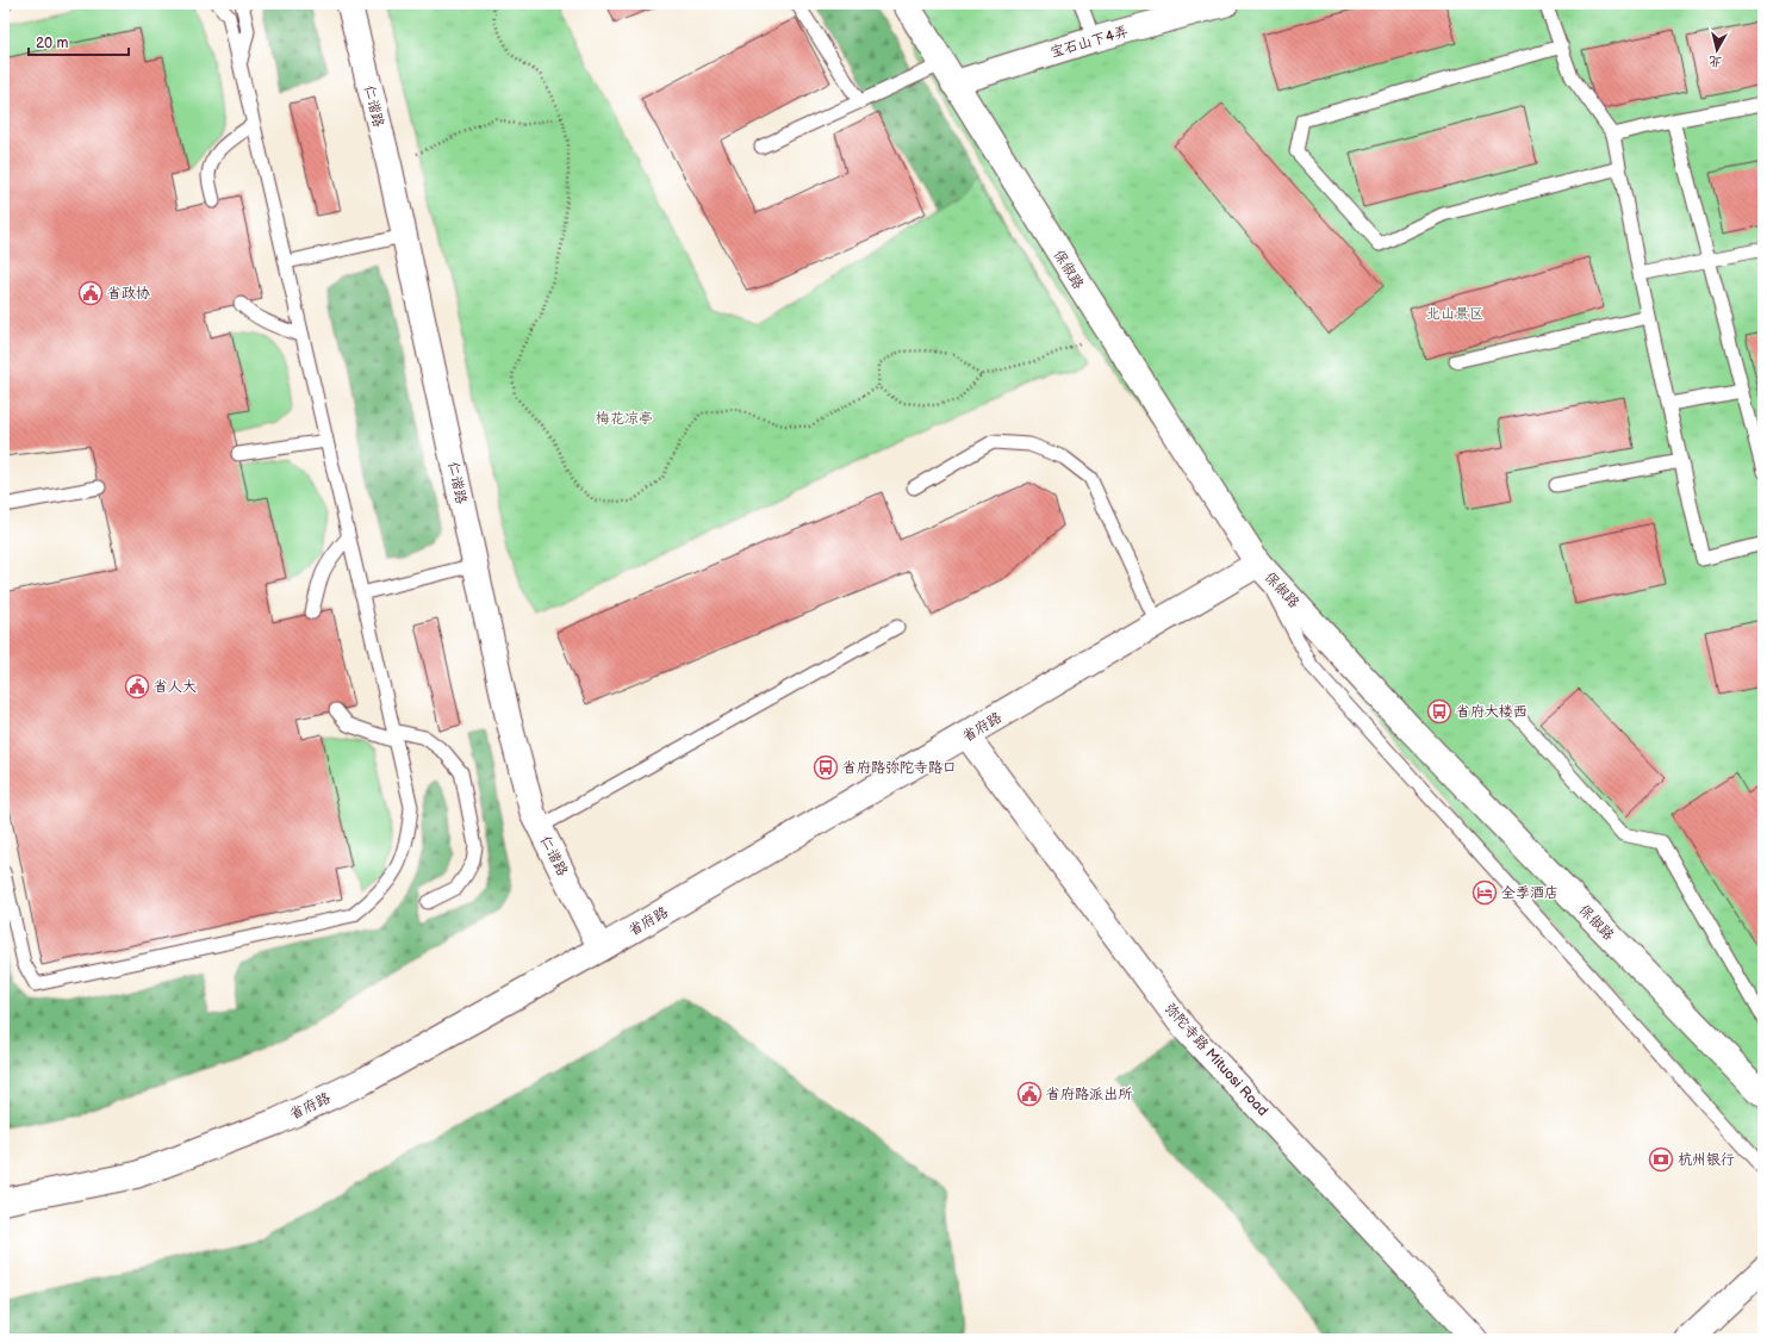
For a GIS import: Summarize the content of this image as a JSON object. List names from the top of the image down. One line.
{"streets":{"street":["宝石山下4弄","仁谐路","保俶路","省府路","弥陀寺路 Mituosi Road"]},"crossings":[["宝石山下4弄","保俶路"],["仁谐路","省府路"],["保俶路","省府路"],["省府路","弥陀寺路 Mituosi Road"]],"parks":["北山景区","梅花凉亭"],"places":{"public building":["省政协","省人大","省府路派出所"],"bus stop":["省府大楼西","省府路弥陀寺路口"],"hotel":["全季酒店"],"bank":["杭州银行"]},"scale_bar":"20 m","north":"bottom"}
